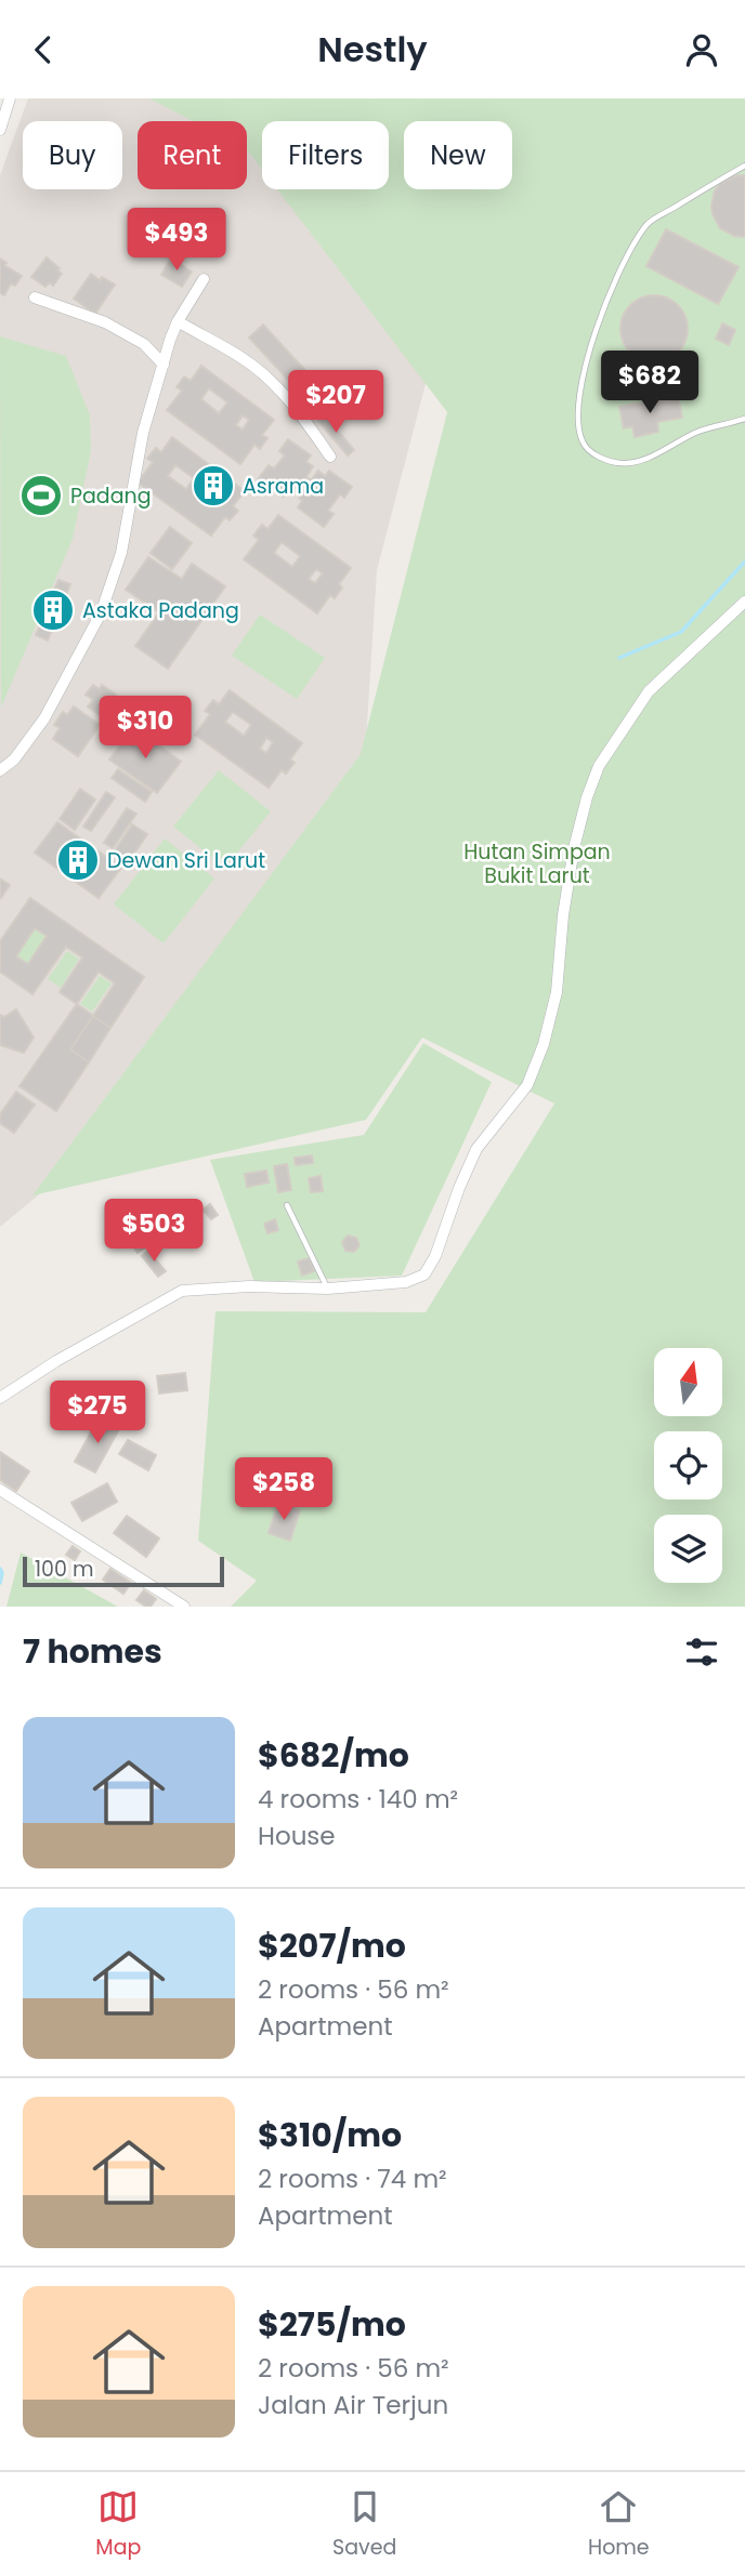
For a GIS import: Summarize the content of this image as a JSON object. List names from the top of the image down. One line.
{"parks":["Hutan Simpan Bukit Larut"],"places":{"building":["Asrama","Astaka Padang","Dewan Sri Larut"],"sports":["Padang"]},"scale_bar":"100 m","north":"top","page":{"header":"Nestly","chip":["Buy","Rent","Filters","New"],"price":["$493","$682","$207","$310","$503","$275","$258"],"scale":"100 m","heading":"7 homes","list":[{"name":"$682/mo","note":"4 rooms · 140 m² · House"},{"name":"$207/mo","note":"2 rooms · 56 m² · Apartment"},{"name":"$310/mo","note":"2 rooms · 74 m² · Apartment"},{"name":"$275/mo","note":"2 rooms · 56 m² · Jalan Air Terjun"}],"tabs":["Map","Saved","Home"]}}
